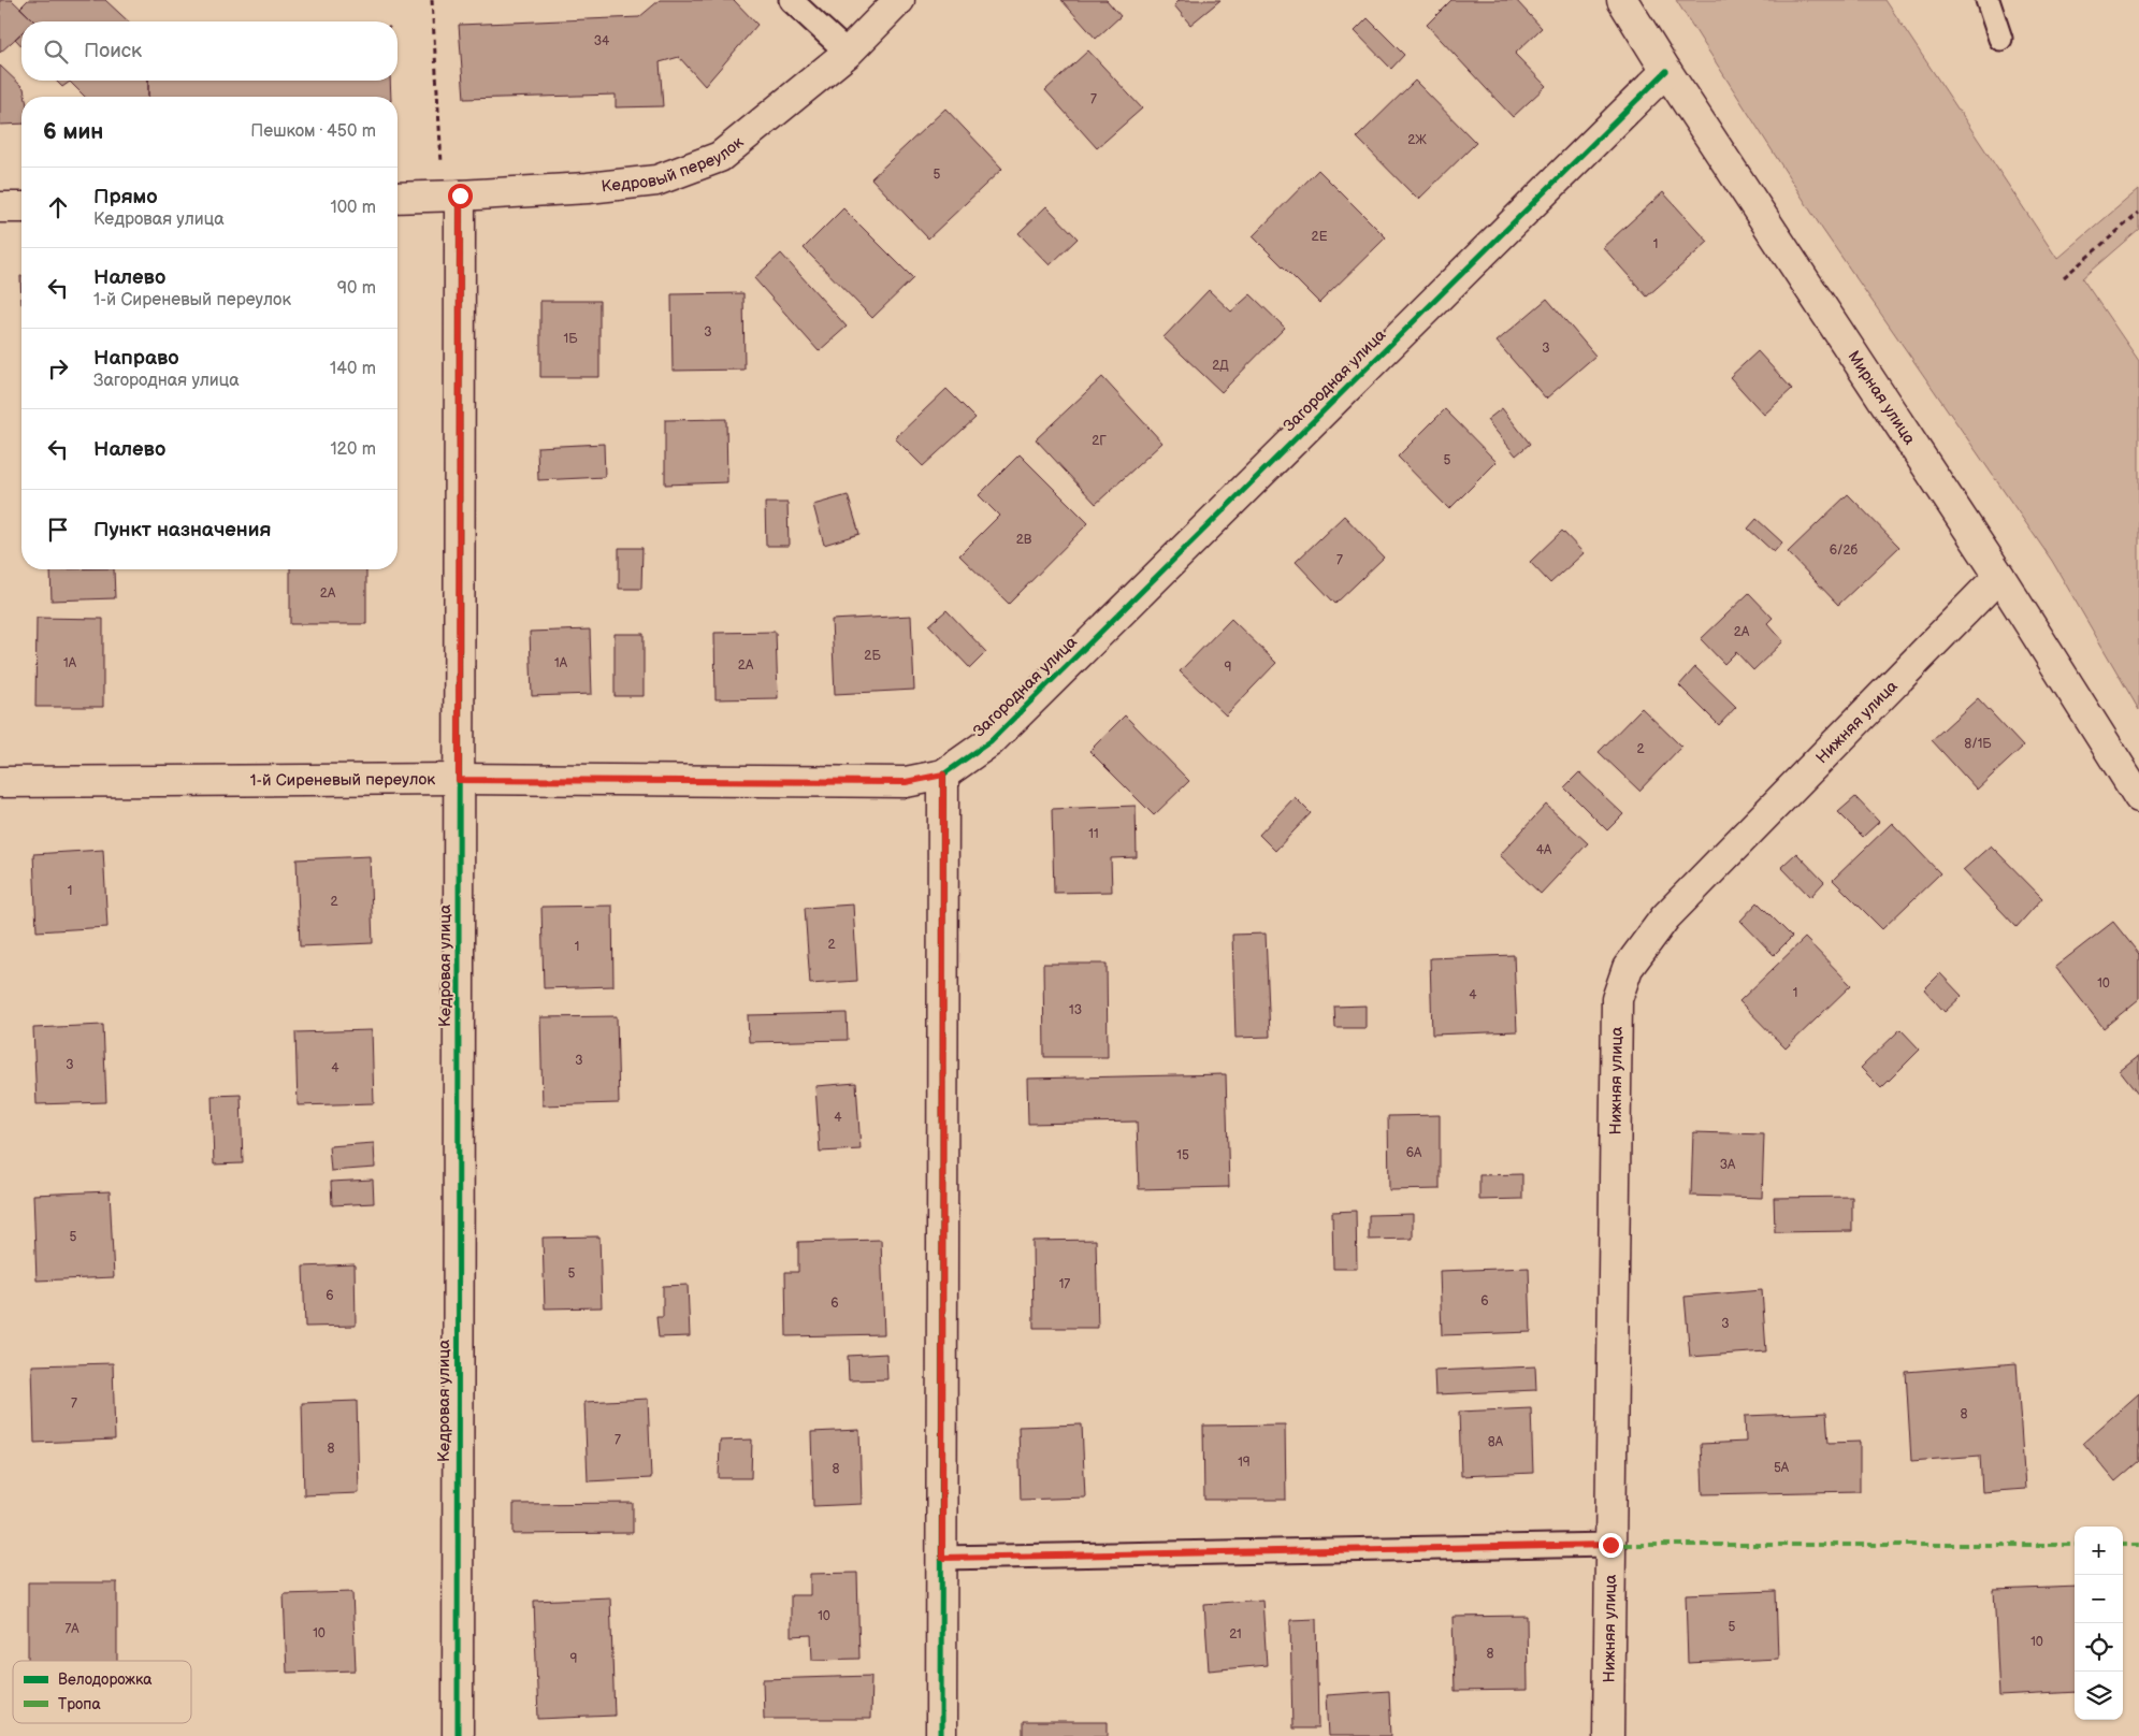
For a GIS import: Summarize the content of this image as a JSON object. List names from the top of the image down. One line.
{"streets":{"street":["Кедровый переулок","Загородная улица","Мирная улица","Нижняя улица","1-й Сиреневый переулок","Кедровая улица"]},"crossings":[["Кедровый переулок","Кедровая улица"],["Загородная улица","Мирная улица"],["Загородная улица","1-й Сиреневый переулок"],["Мирная улица","Нижняя улица"],["1-й Сиреневый переулок","Кедровая улица"]],"house_numbers":["34","7","2Ж","5","2Е","1","3","1Б","3","2Д","2Г","5","2В","6/2б","7","2А","2А","2Б","1А","1А","2А","9","8/1Б","2","11","4А","1","2","2","1","10","1","4","13","3","3","4","4","6А","15","3А","5","5","17","6","6","6","3","7","8","7","8А","8","19","5А","8","10","5","7А","10","21","10","8","9"],"legend":["Велодорожка","Тропа"],"page":{"search":"Поиск","heading":["6 мин","Пешком · 450 m"],"list":[["Прямо","Кедровая улица","100 m"],["Налево","1-й Сиреневый переулок","90 m"],["Направо","Загородная улица","140 m"],["Налево","120 m"],"Пункт назначения"],"map_buttons":["+","−"]}}
